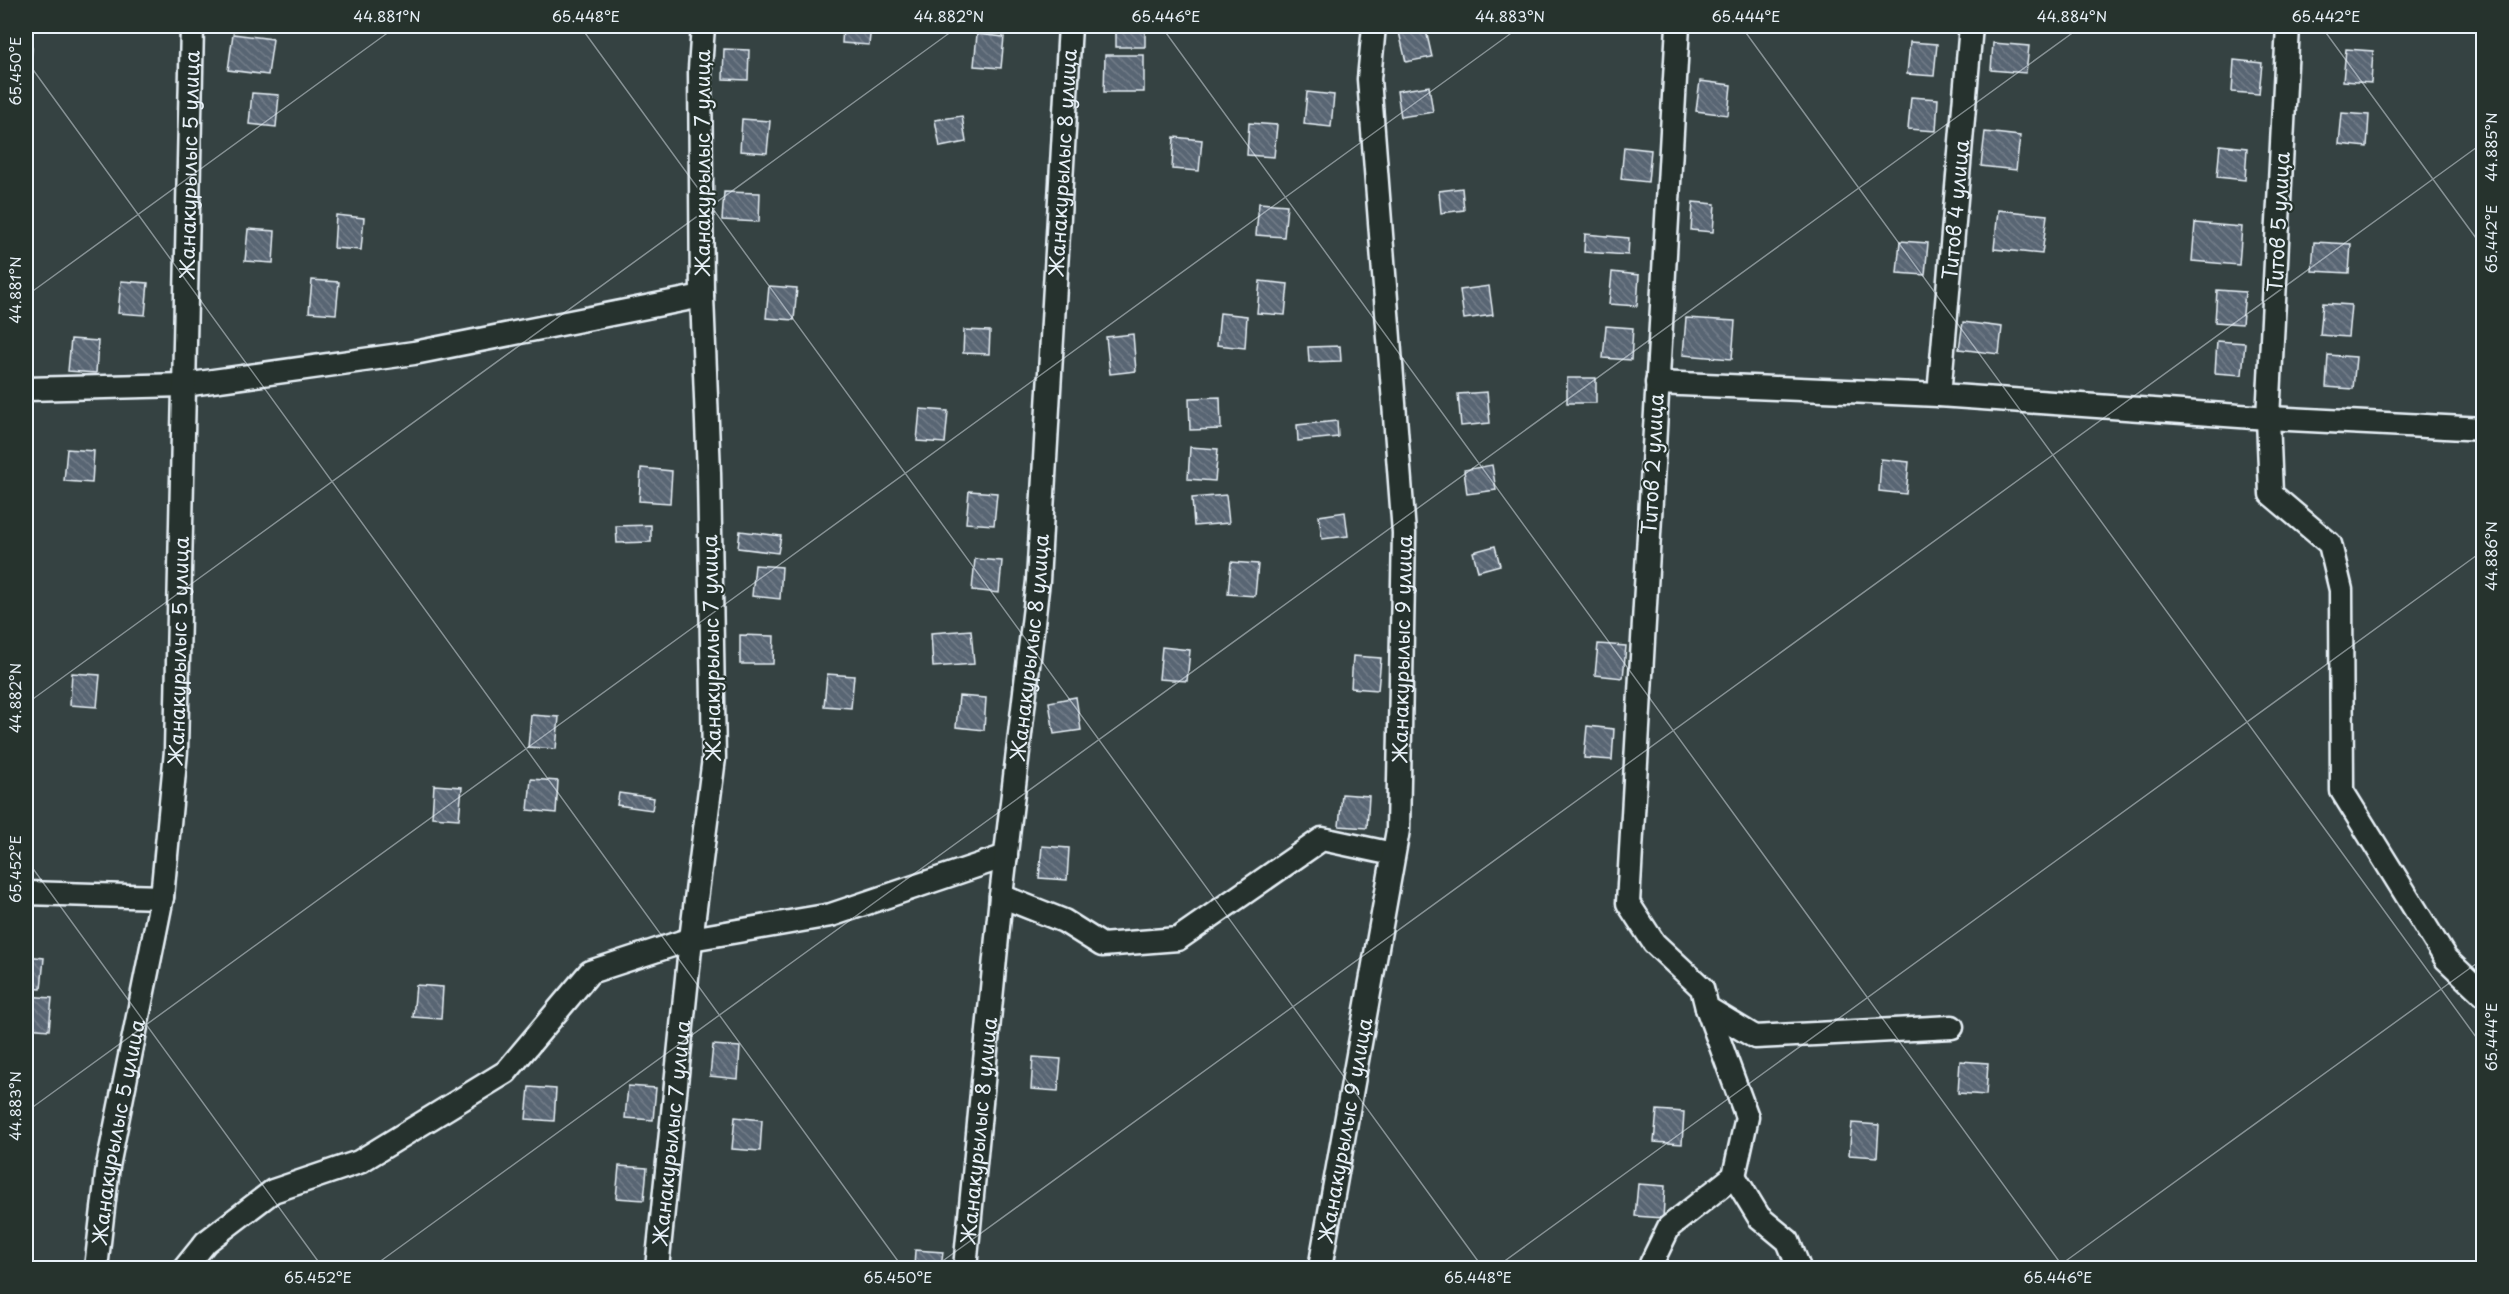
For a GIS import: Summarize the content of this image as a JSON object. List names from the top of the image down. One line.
{"streets":{"street":["Жанакурылыс 7 улица","Жанакурылыс 8 улица","Жанакурылыс 5 улица","Титов 4 улица","Титов 5 улица","Титов 2 улица","Жанакурылыс 9 улица"]},"coordinates":["44.881°N","65.448°E","44.882°N","65.446°E","44.883°N","65.444°E","44.884°N","65.442°E","65.450°E","44.885°N","44.886°N","65.452°E"]}
